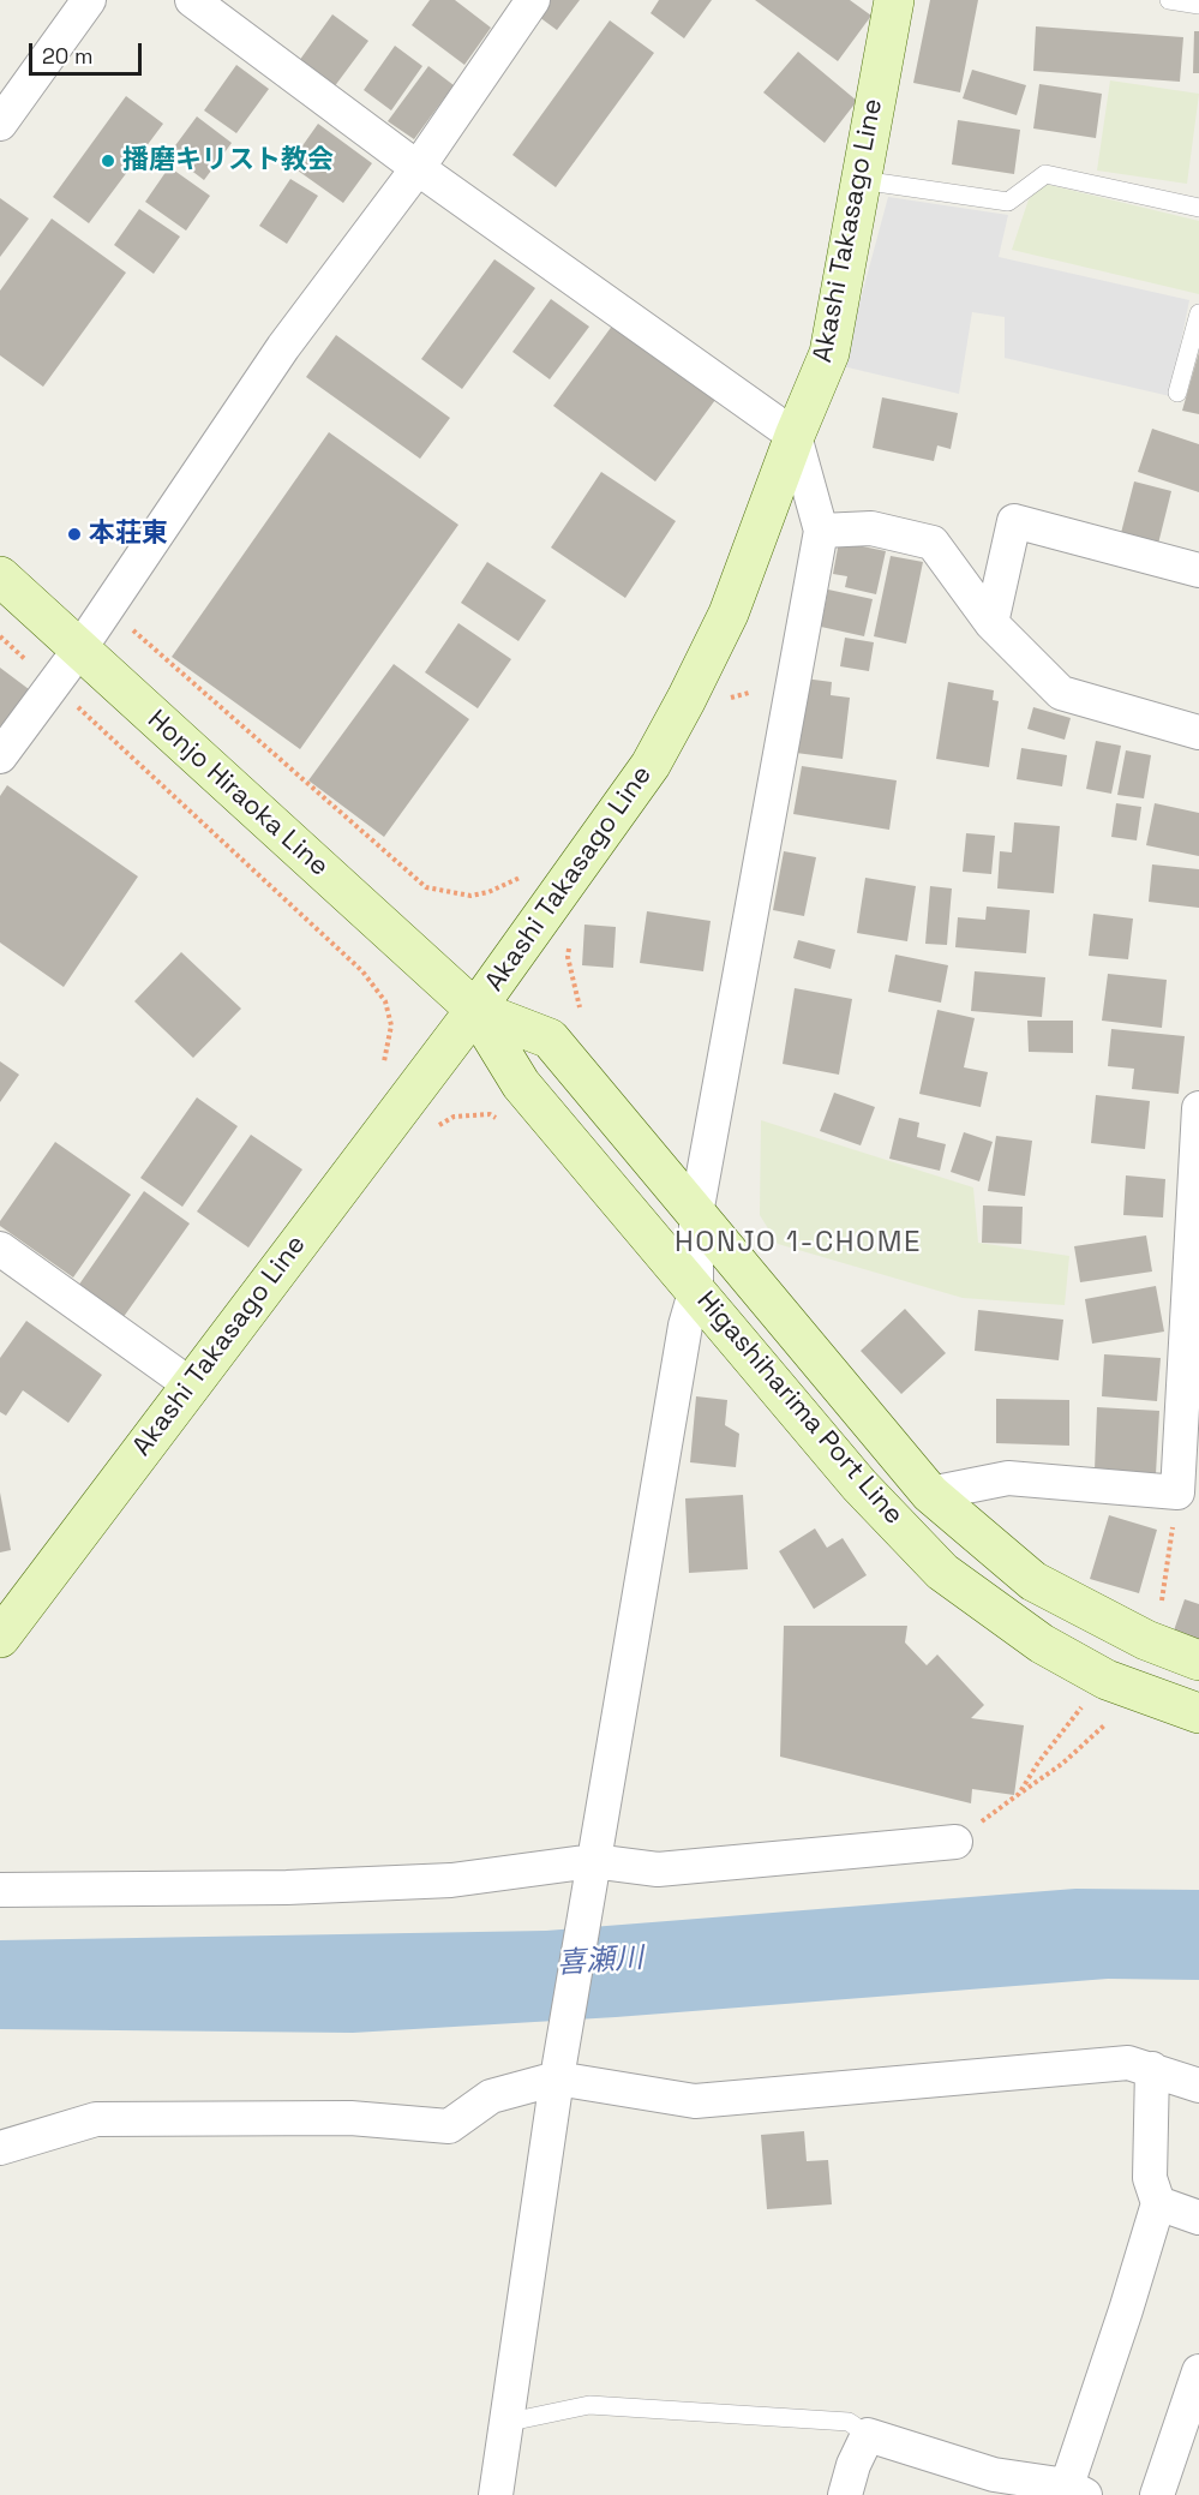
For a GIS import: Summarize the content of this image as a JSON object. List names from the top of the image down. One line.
{"streets":{"main road":["Akashi Takasago Line","Honjo Hiraoka Line","Higashiharima Port Line"]},"crossings":[["Akashi Takasago Line","Honjo Hiraoka Line"],["Akashi Takasago Line","Higashiharima Port Line"],["Honjo Hiraoka Line","Higashiharima Port Line"]],"districts":["HONJO 1-CHOME"],"water":["喜瀬川"],"places":["播磨キリスト教会","本荘東"],"scale_bar":"20 m"}
